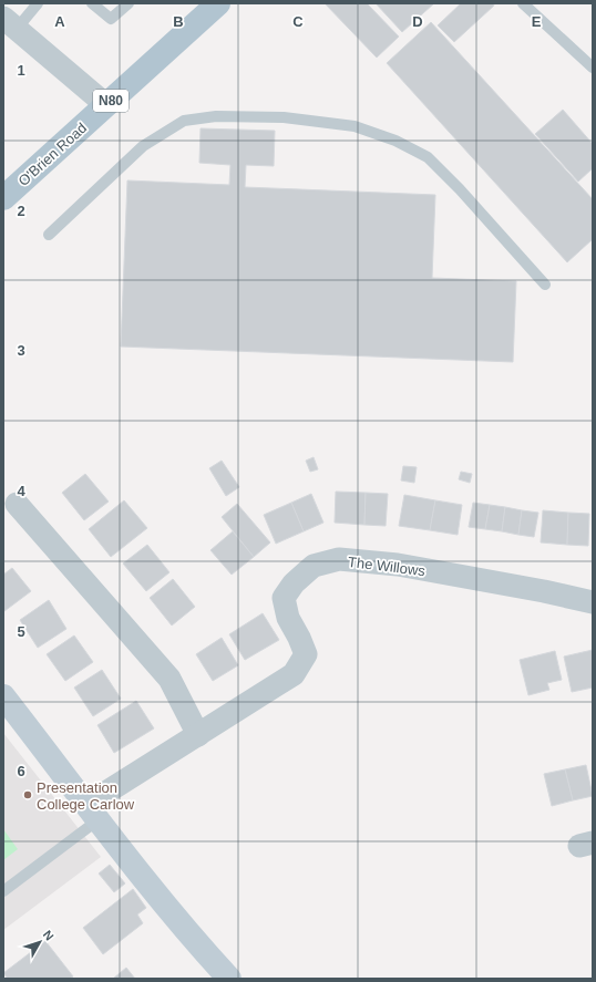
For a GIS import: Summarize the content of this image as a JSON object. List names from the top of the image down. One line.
{"streets":{"main road":["N80","O'Brien Road"],"street":["The Willows"]},"places":["Presentation College Carlow"],"north":"top right","grid":{"columns":["A","B","C","D","E"],"rows":["1","2","3","4","5","6"]}}
